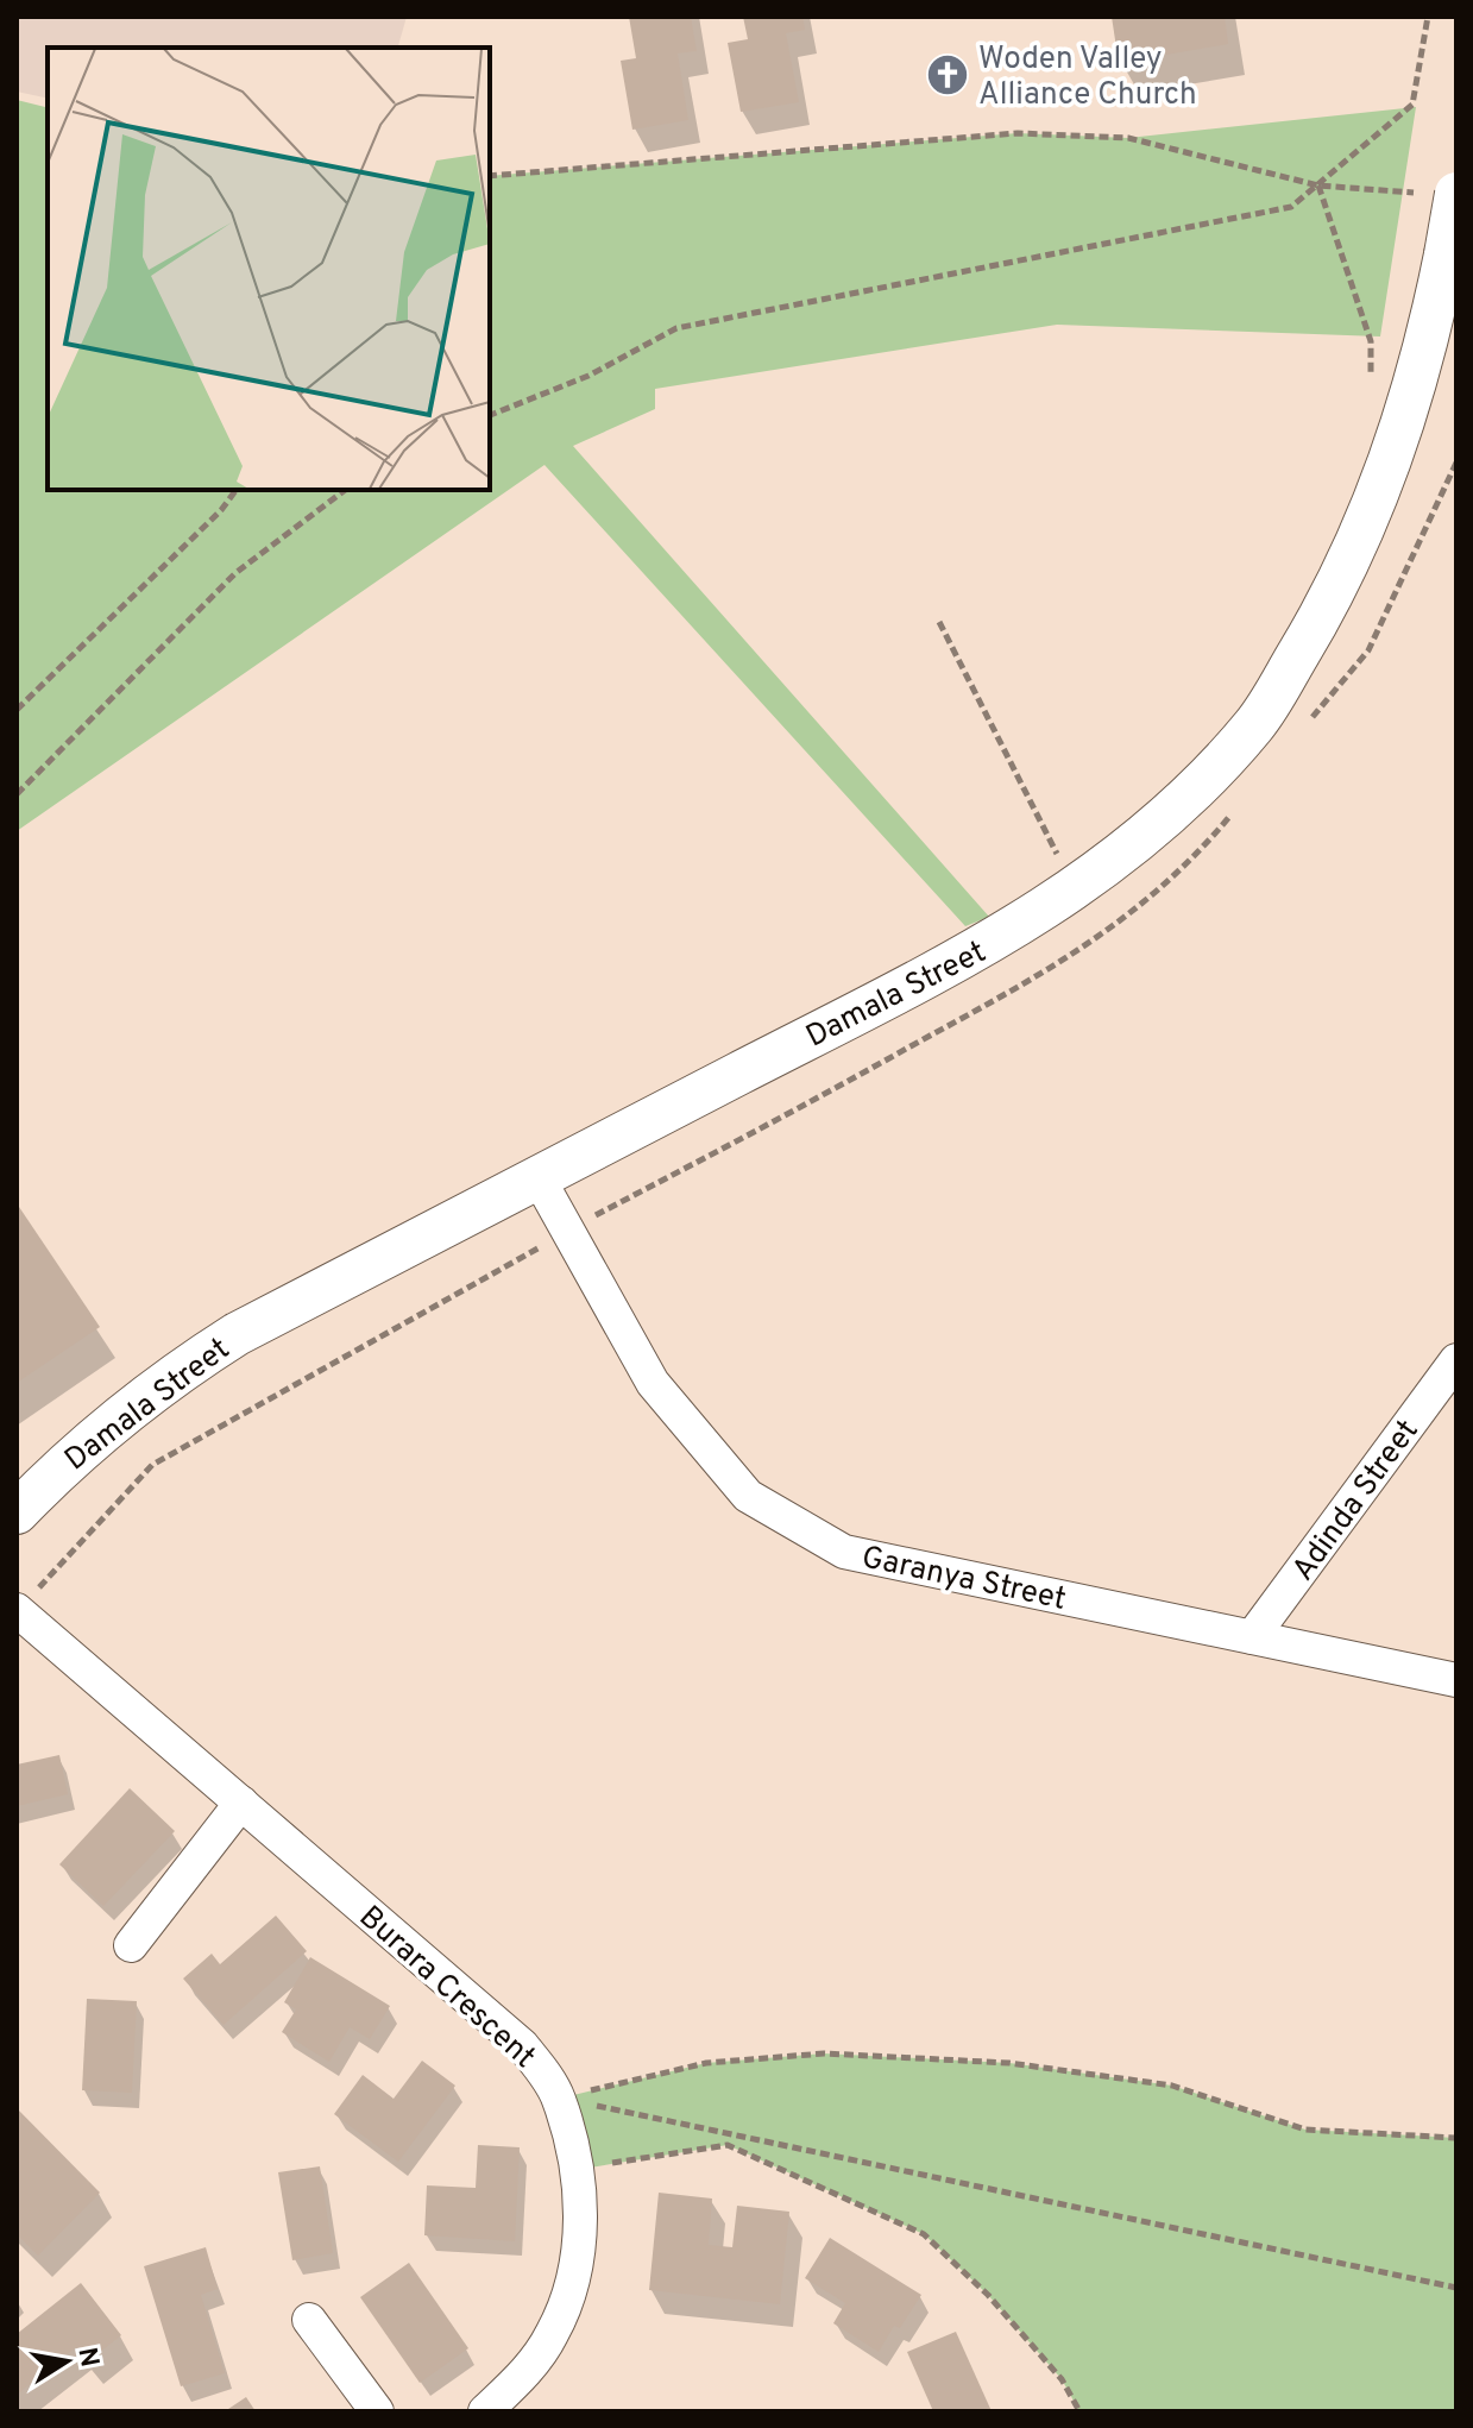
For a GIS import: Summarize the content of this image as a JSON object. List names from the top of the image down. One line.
{"streets":{"street":["Damala Street","Adinda Street","Garanya Street","Burara Crescent"]},"crossings":[["Damala Street","Garanya Street"],["Adinda Street","Garanya Street"]],"places":{"church":["Woden Valley Alliance Church"]},"north":"right"}
